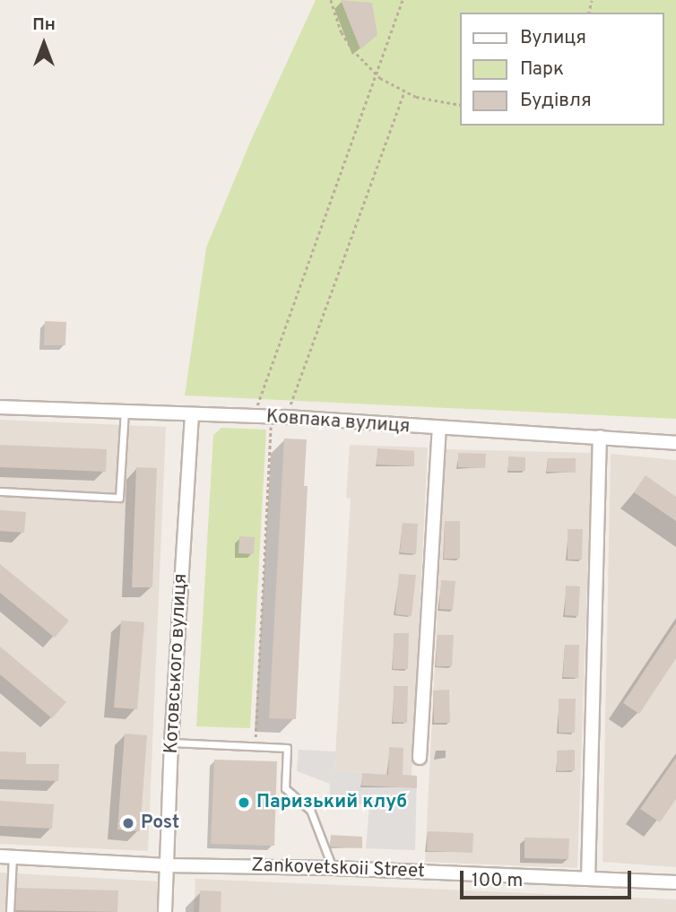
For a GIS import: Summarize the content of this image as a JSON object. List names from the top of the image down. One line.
{"streets":{"street":["Ковпака вулиця","Котовського вулиця","Zankovetskoii Street"]},"crossings":[["Ковпака вулиця","Котовського вулиця"],["Котовського вулиця","Zankovetskoii Street"]],"places":["Паризький клуб","Post"],"legend":["Вулиця","Парк","Будівля"],"scale_bar":"100 m","north":"top"}
